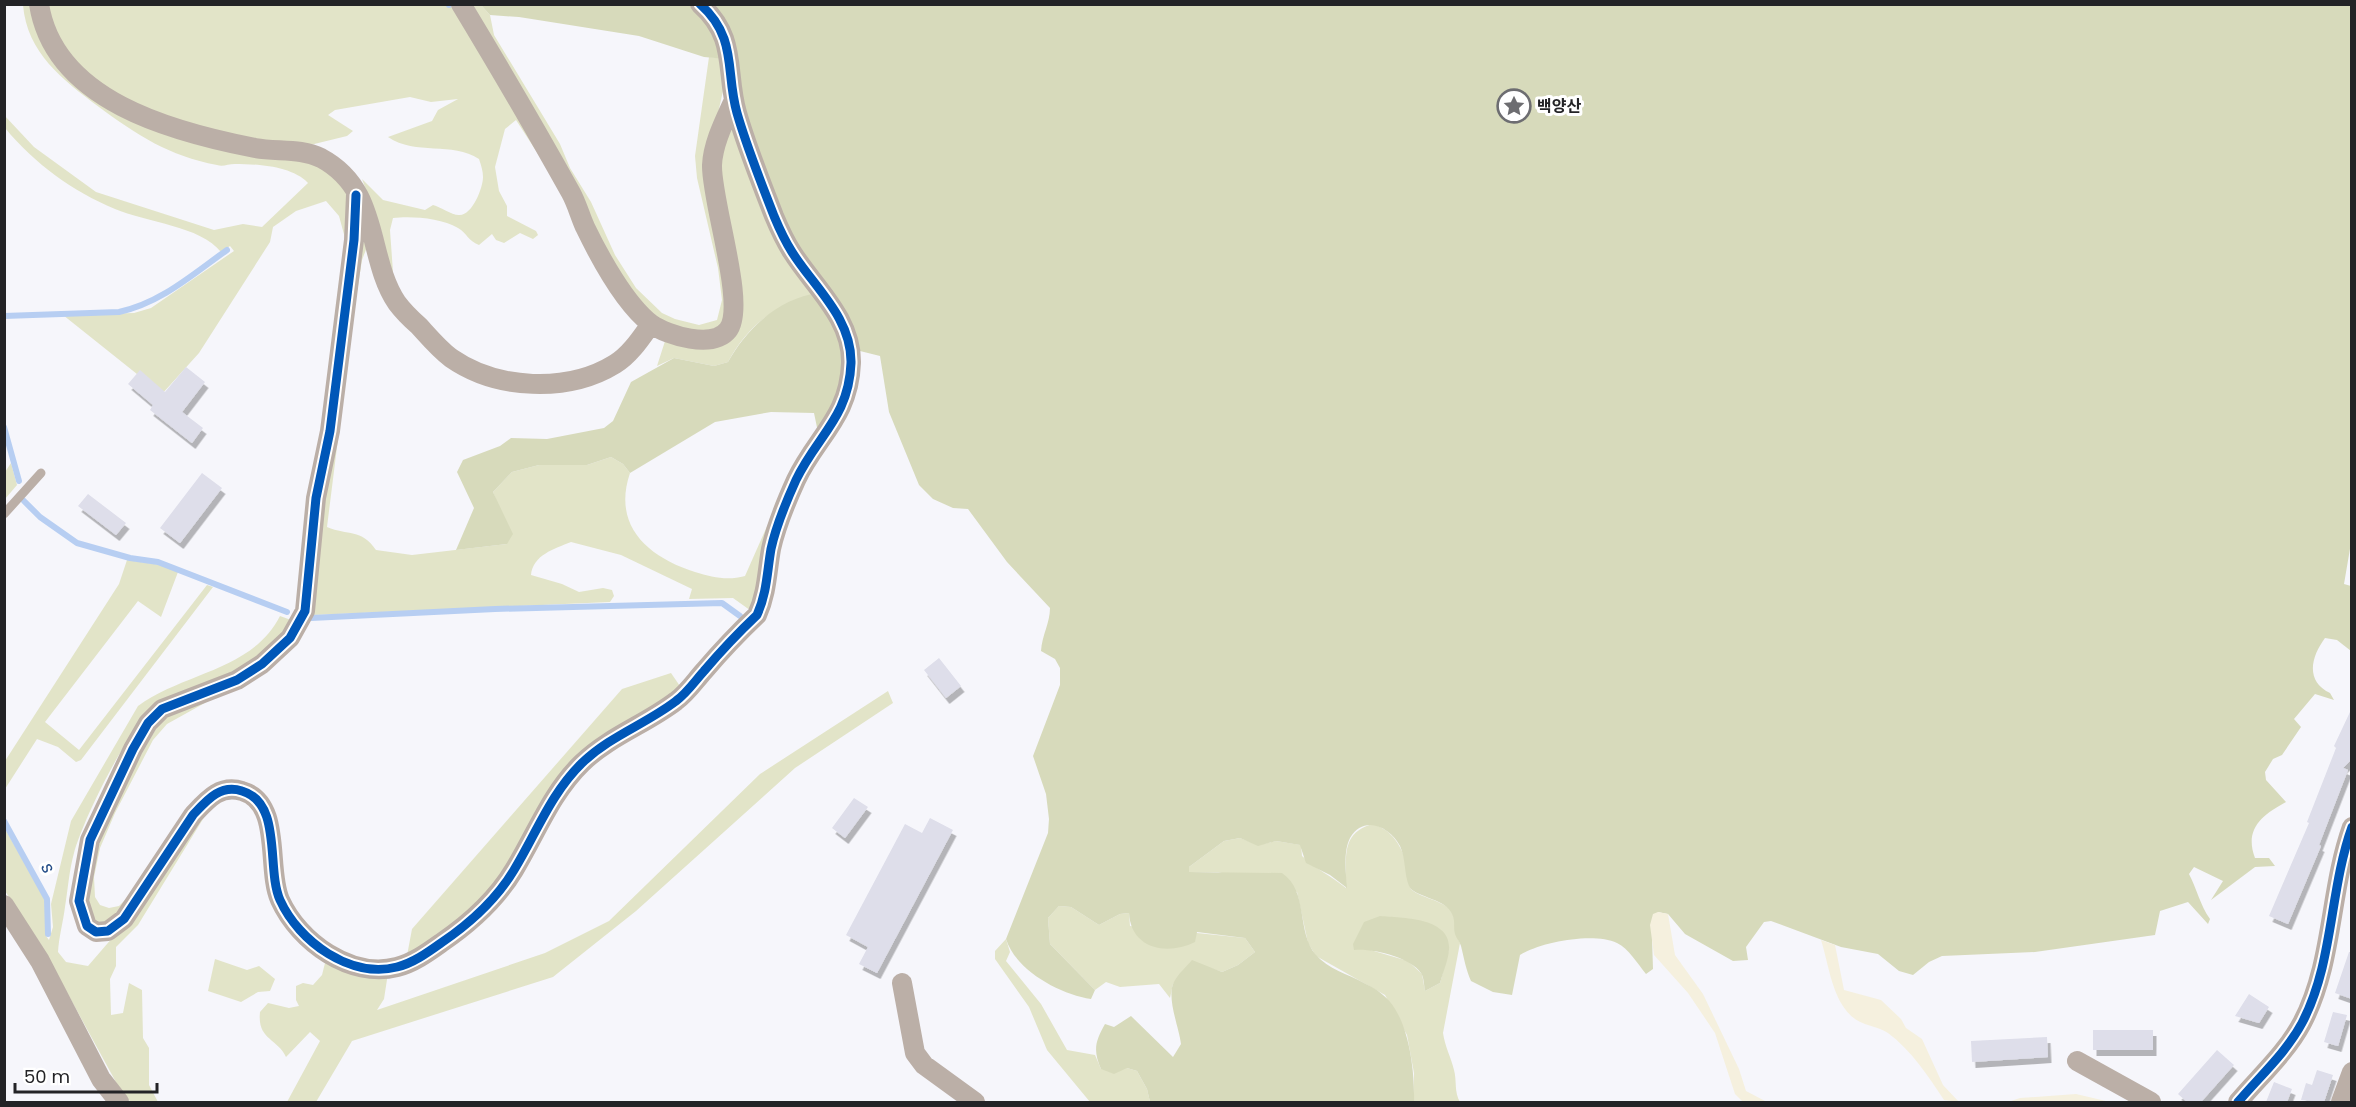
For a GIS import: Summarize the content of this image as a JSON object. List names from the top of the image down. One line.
{"water":["s"],"places":{"place":["백양산"]},"scale_bar":"50 m"}
